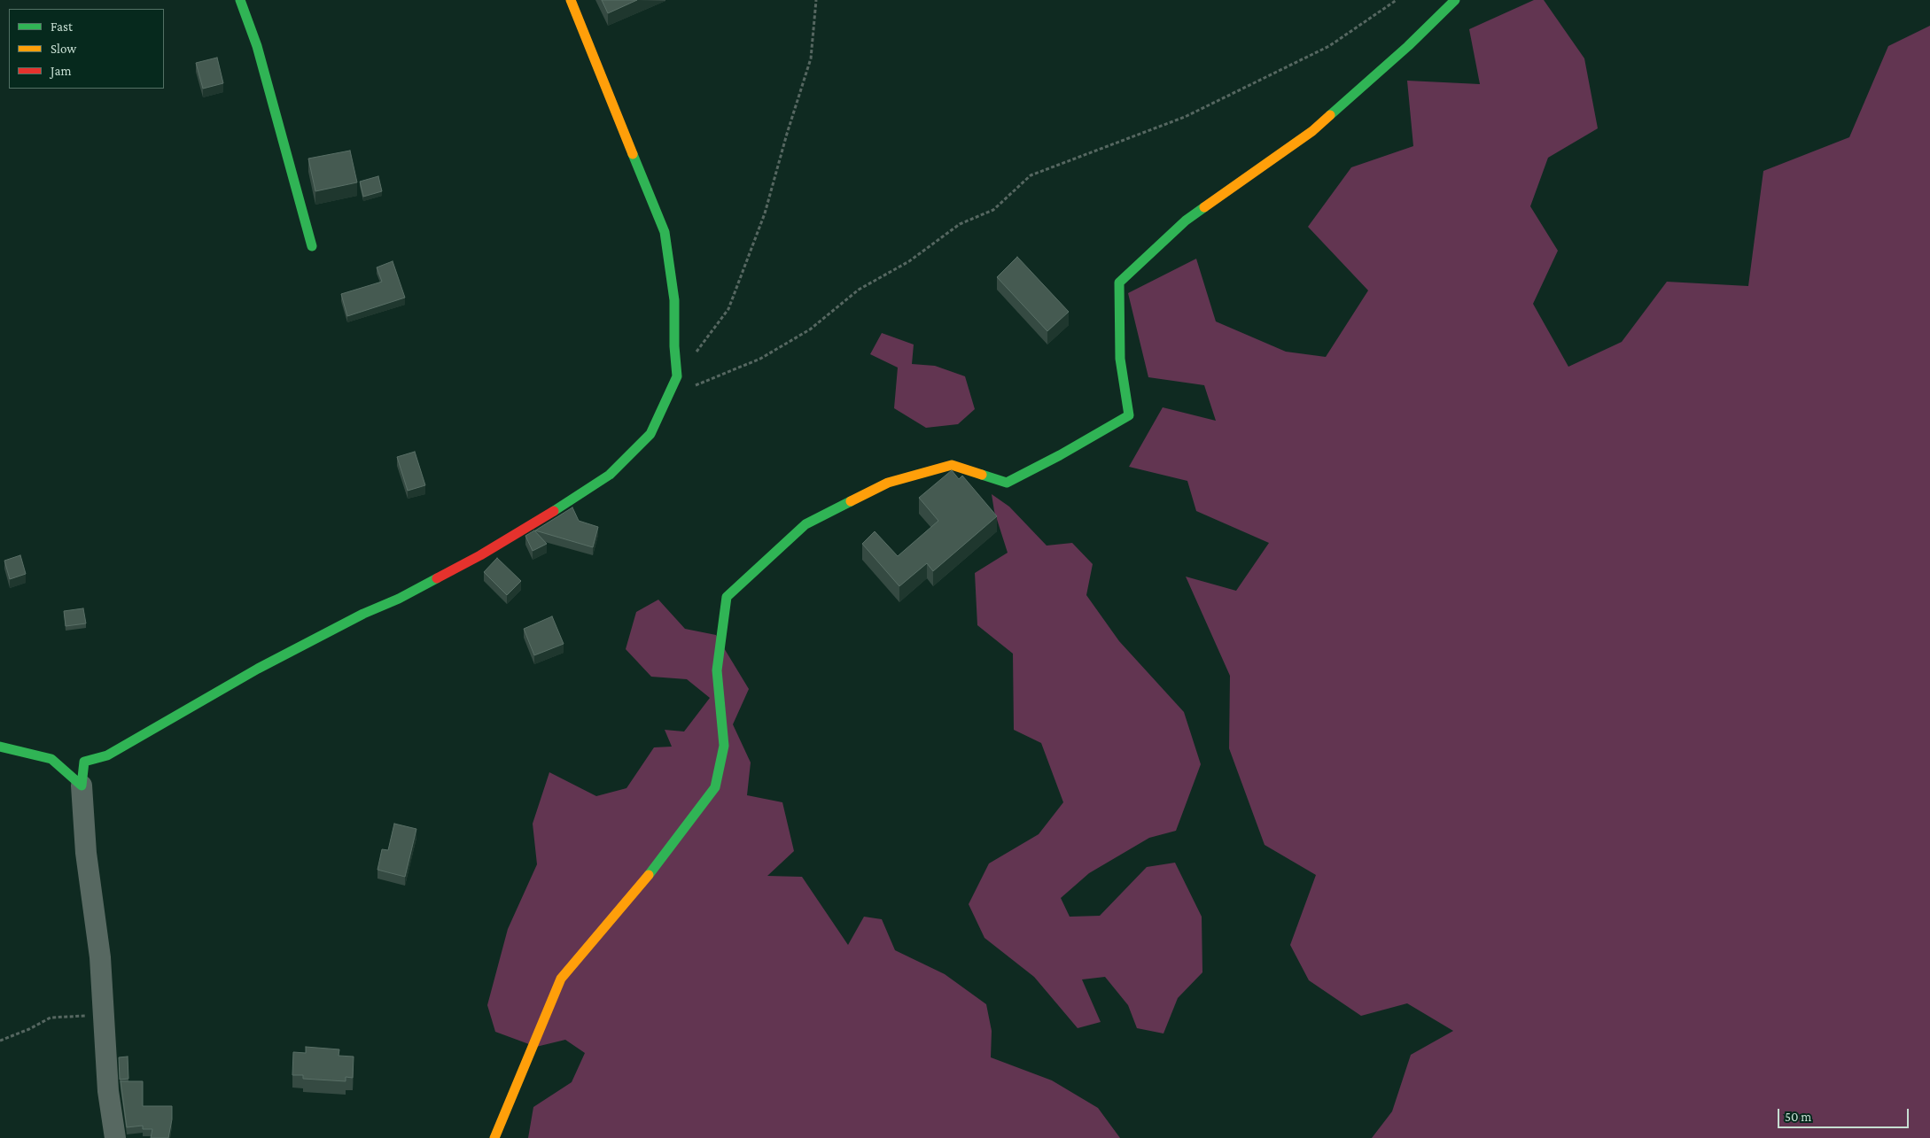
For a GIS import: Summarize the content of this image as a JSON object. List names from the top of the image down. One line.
{"legend":["Fast","Slow","Jam"],"scale_bar":"50 m"}
